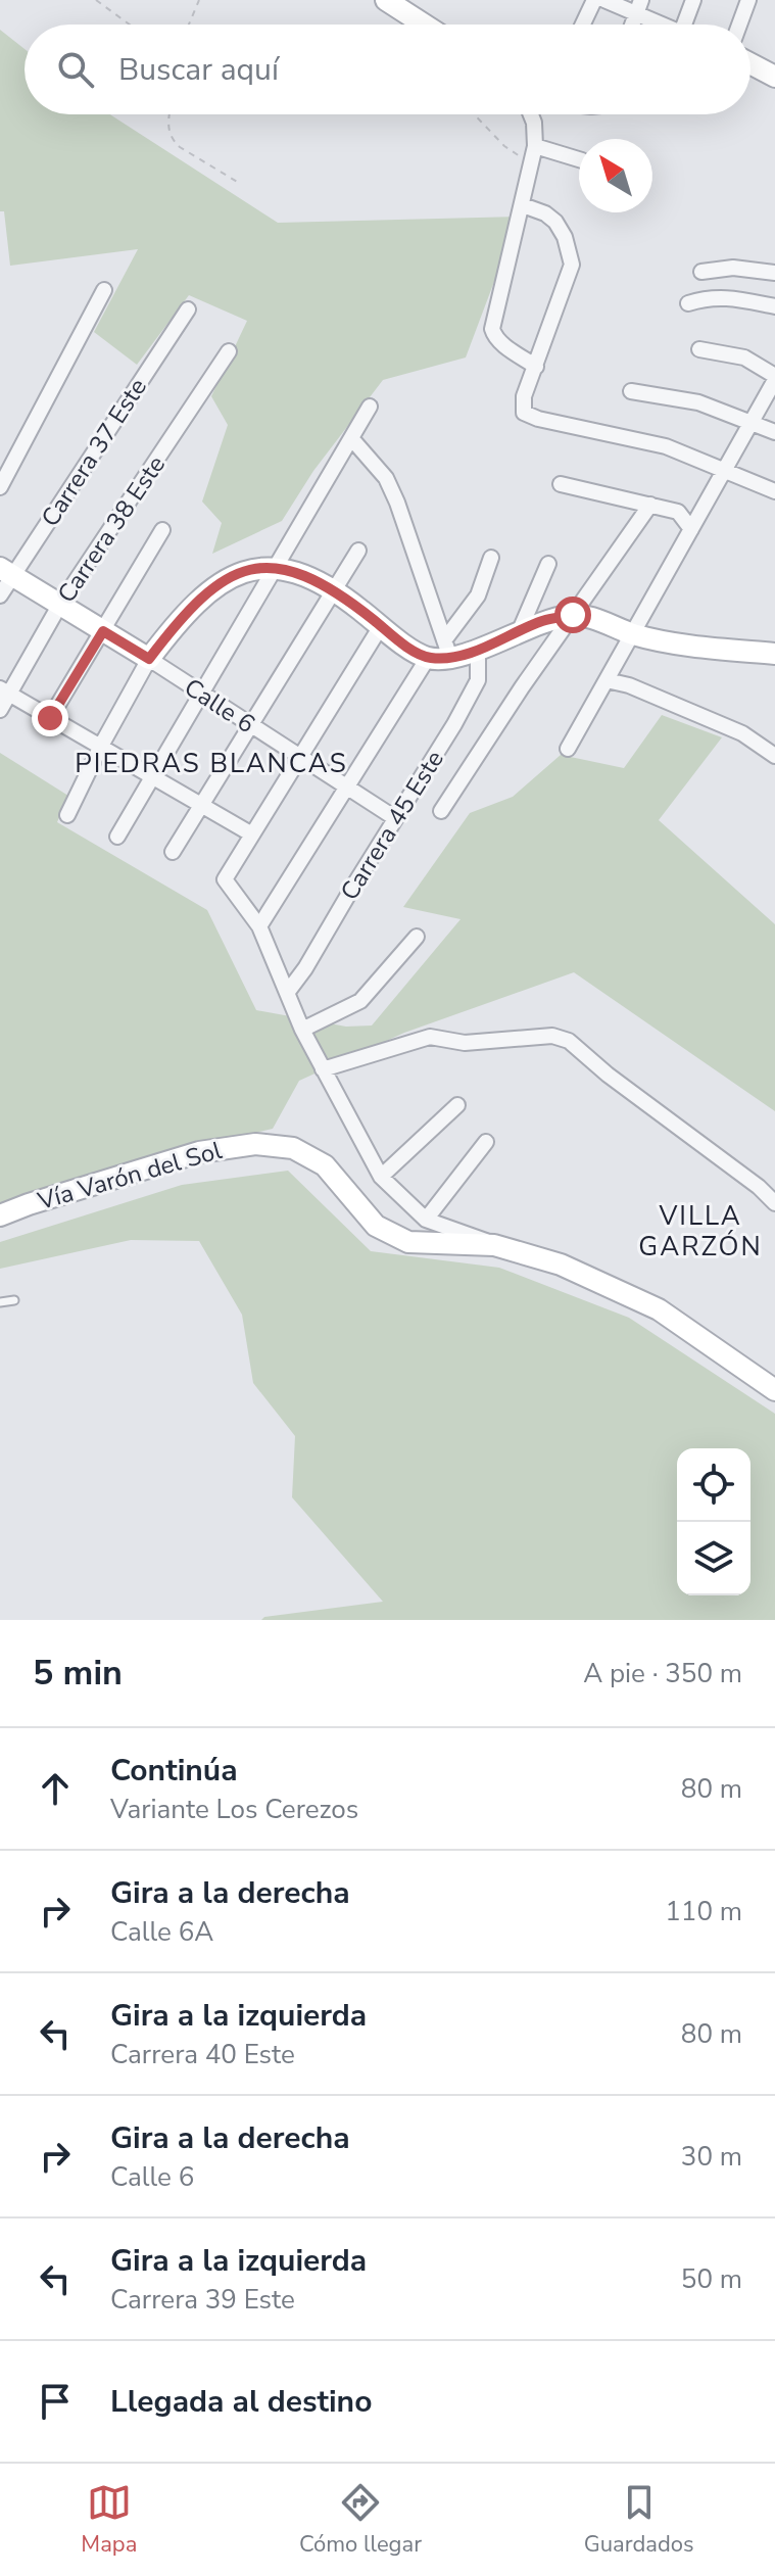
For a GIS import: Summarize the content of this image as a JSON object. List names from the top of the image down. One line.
{"streets":{"street":["Carrera 37 Este","Carrera 38 Este","Calle 6","Carrera 45 Este","Vía Varón del Sol"]},"crossings":[["Carrera 37 Este","Calle 6"],["Carrera 38 Este","Calle 6"],["Calle 6","Carrera 45 Este"]],"districts":["PIEDRAS BLANCAS","VILLA GARZÓN"],"north":"top left","page":{"search":"Buscar aquí","heading":["5 min","A pie · 350 m"],"list":[["Continúa","Variante Los Cerezos","80 m"],["Gira a la derecha","Calle 6A","110 m"],["Gira a la izquierda","Carrera 40 Este","80 m"],["Gira a la derecha","Calle 6","30 m"],["Gira a la izquierda","Carrera 39 Este","50 m"],"Llegada al destino"],"nav":["Mapa","Cómo llegar","Guardados"]}}
